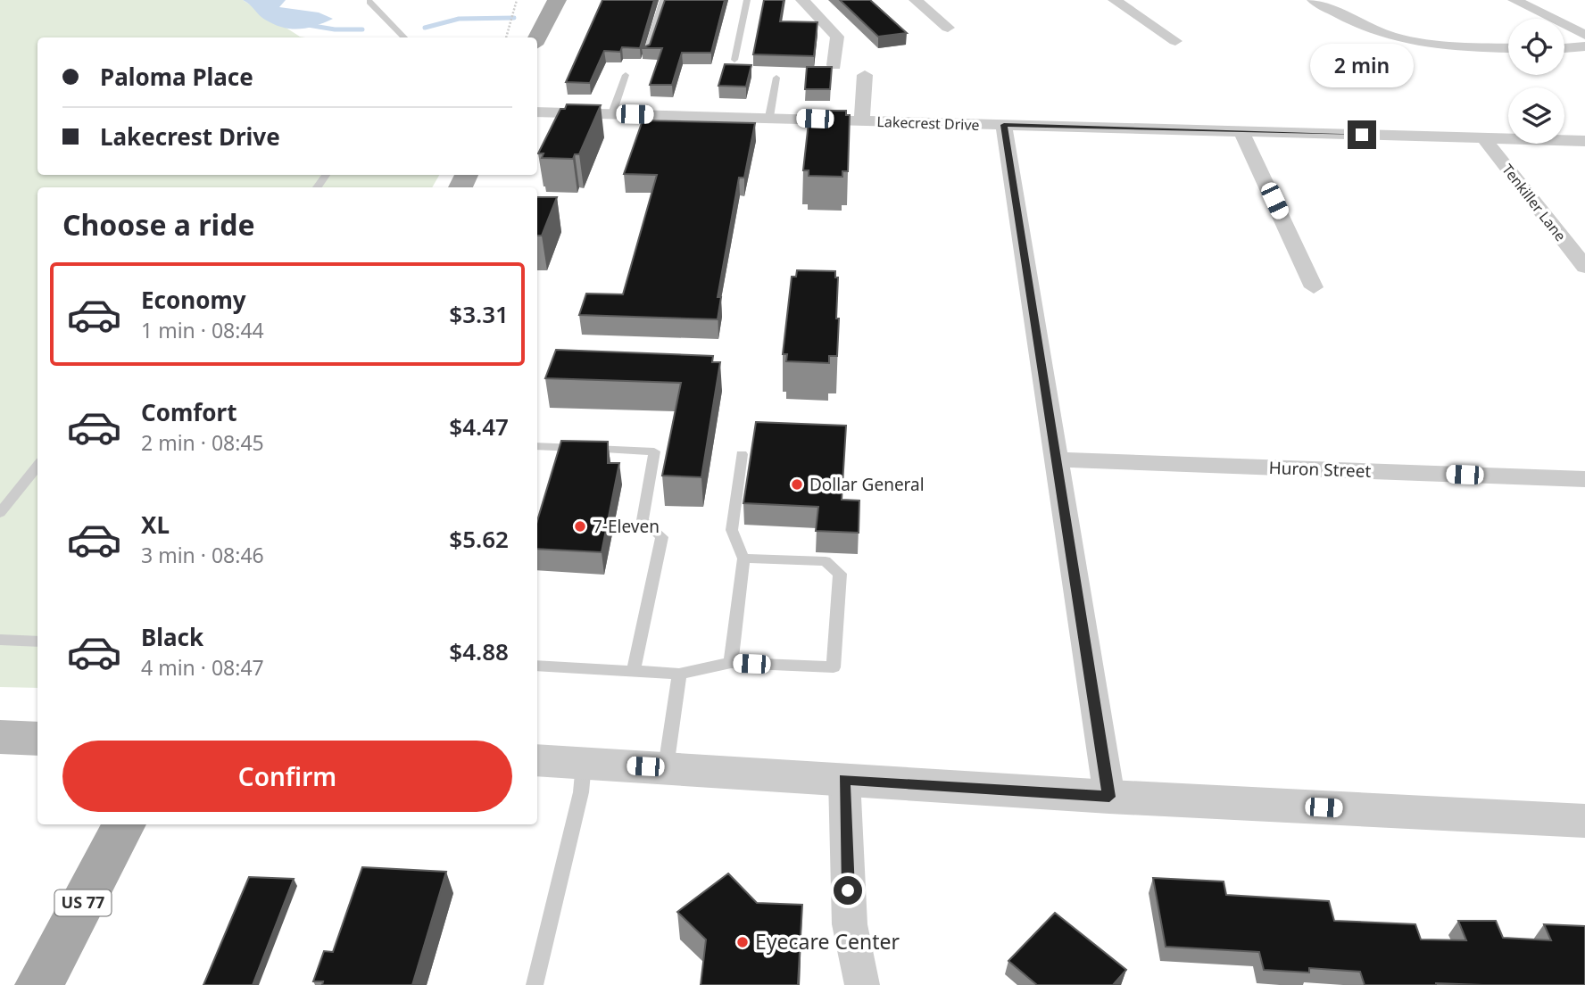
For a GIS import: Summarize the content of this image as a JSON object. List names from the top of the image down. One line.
{"streets":{"main road":["US 77"],"street":["Lakecrest Drive","Tenkiller Lane","Huron Street"]},"crossings":[["Lakecrest Drive","Tenkiller Lane"]],"places":["Dollar General","7-Eleven","Eyecare Center"],"page":{"banner":["Paloma Place","Lakecrest Drive"],"bubble":"2 min","heading":"Choose a ride","list":[{"name":"Economy","note":"1 min · 08:44","value":"$3.31"},{"name":"Comfort","note":"2 min · 08:45","value":"$4.47"},{"name":"XL","note":"3 min · 08:46","value":"$5.62"},{"name":"Black","note":"4 min · 08:47","value":"$4.88"}],"buttons":"Confirm"}}
